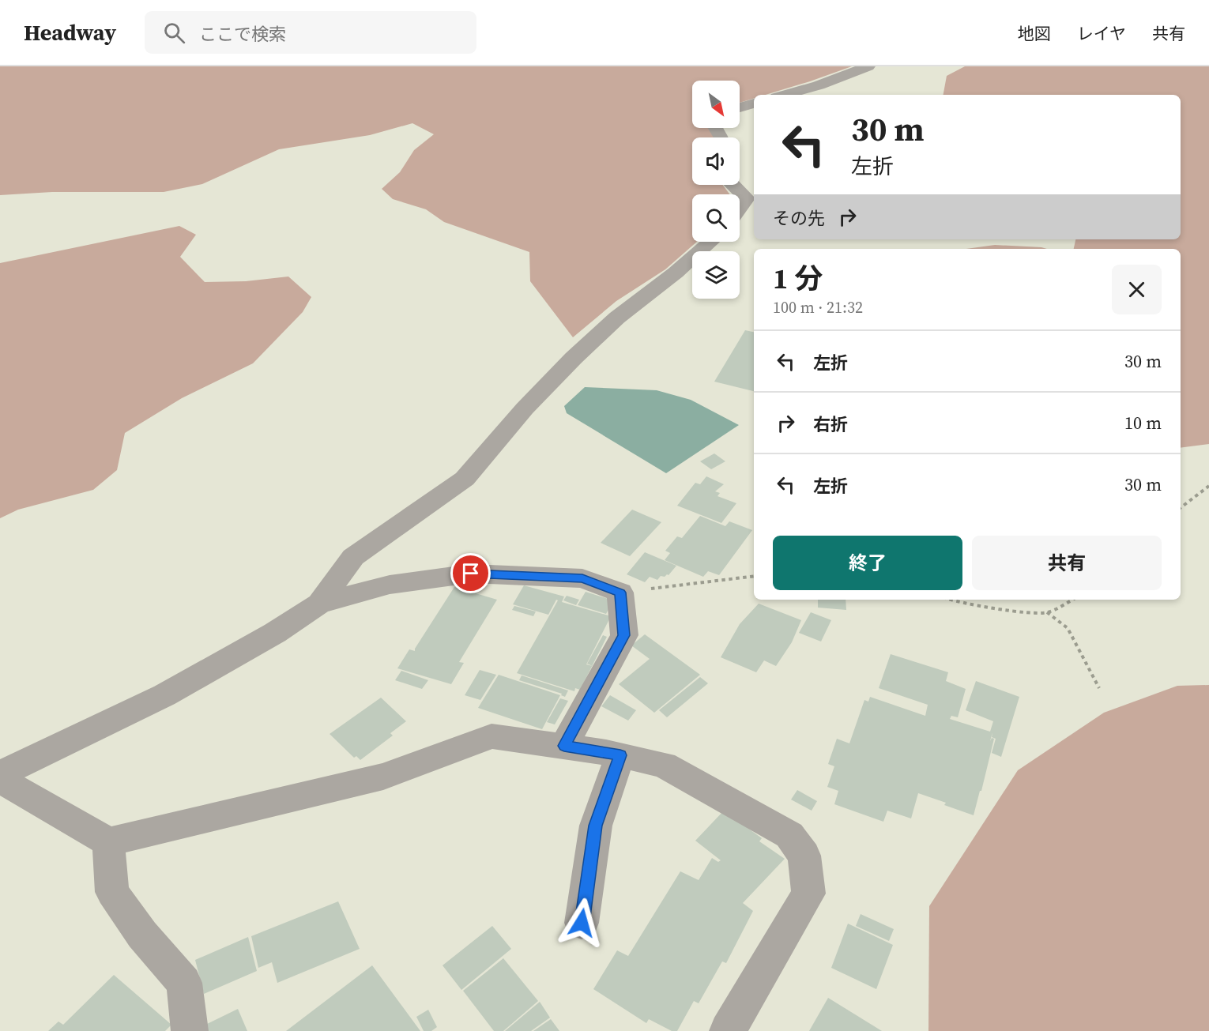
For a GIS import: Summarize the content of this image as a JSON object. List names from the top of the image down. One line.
{"north":"bottom right","page":{"header":"Headway","search":"ここで検索","nav":["地図","レイヤ","共有"],"turn":["30 m","左折"],"then":"その先","heading":["1 分","100 m · 21:32"],"list":[{"name":"左折","value":"30 m"},{"name":"右折","value":"10 m"},{"name":"左折","value":"30 m"}],"buttons":["終了","共有"]}}
